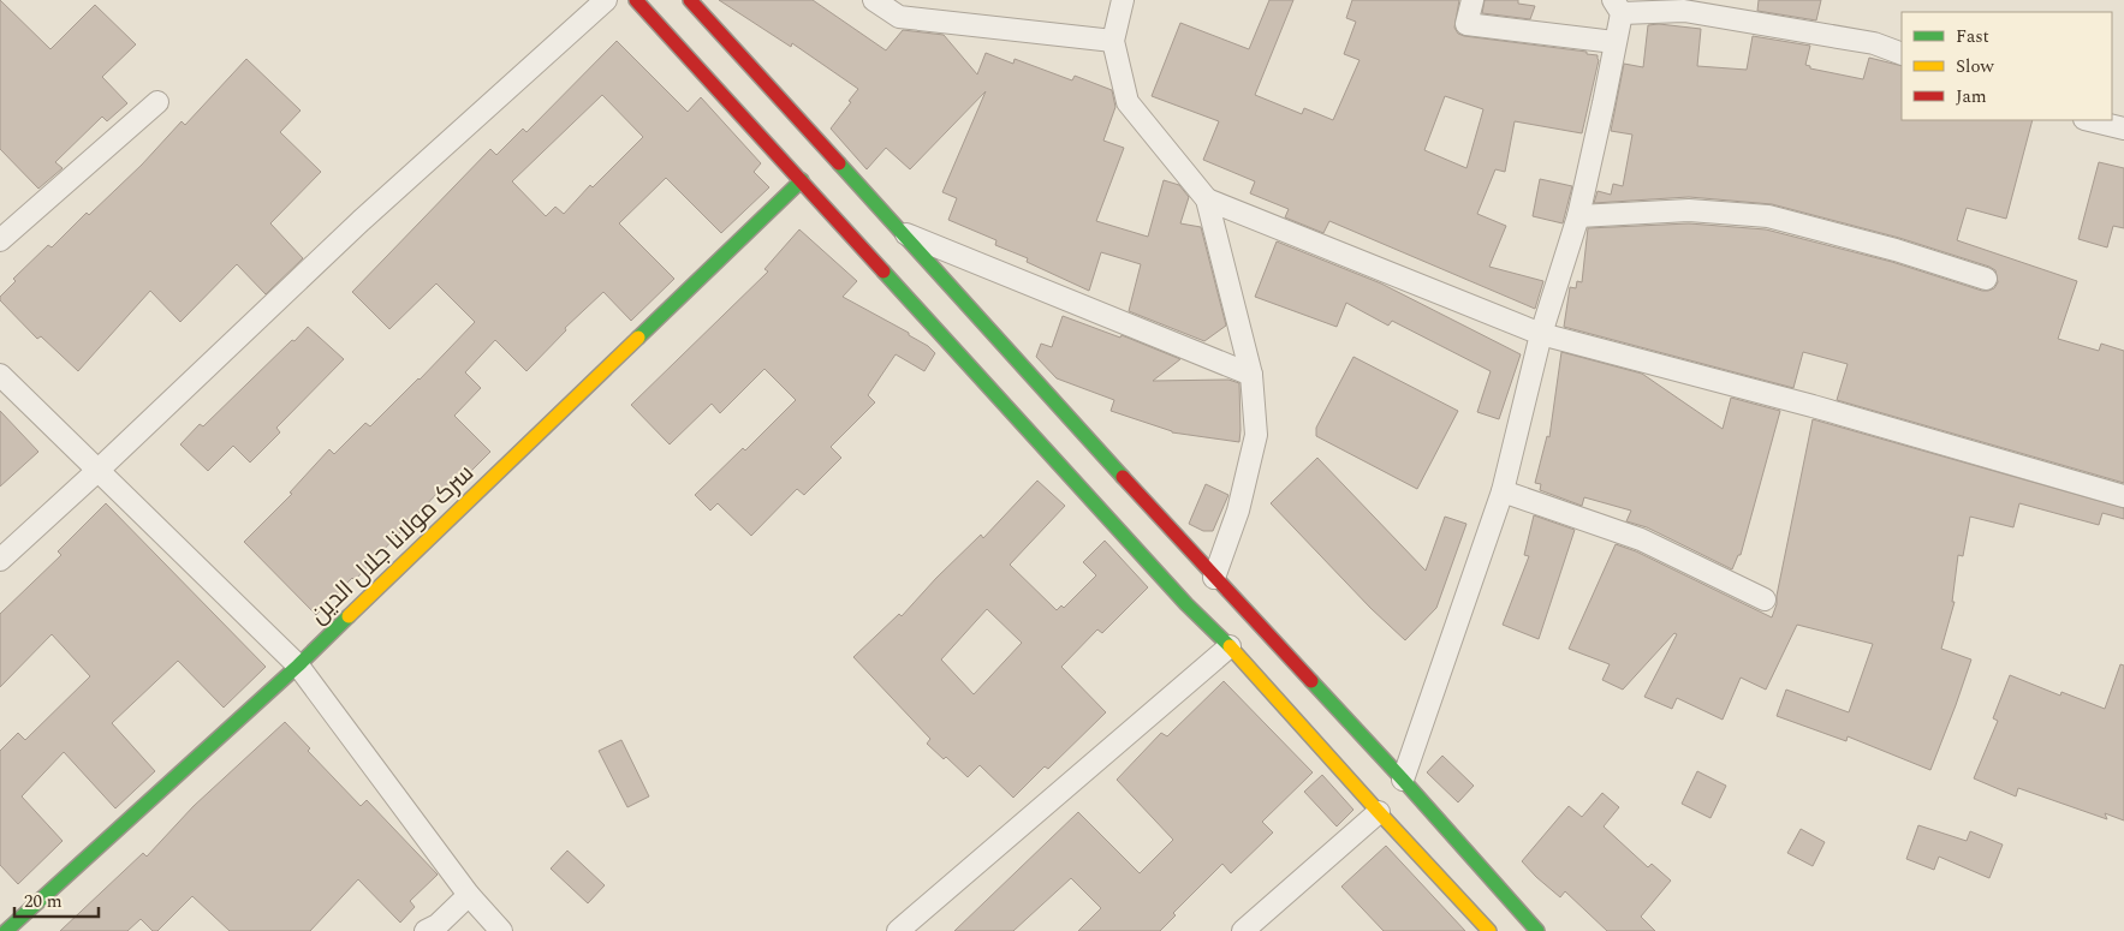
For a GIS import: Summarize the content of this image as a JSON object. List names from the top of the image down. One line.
{"streets":{"main road":["سرک مولانا جلال الدین"]},"legend":["Fast","Slow","Jam"],"scale_bar":"20 m"}
